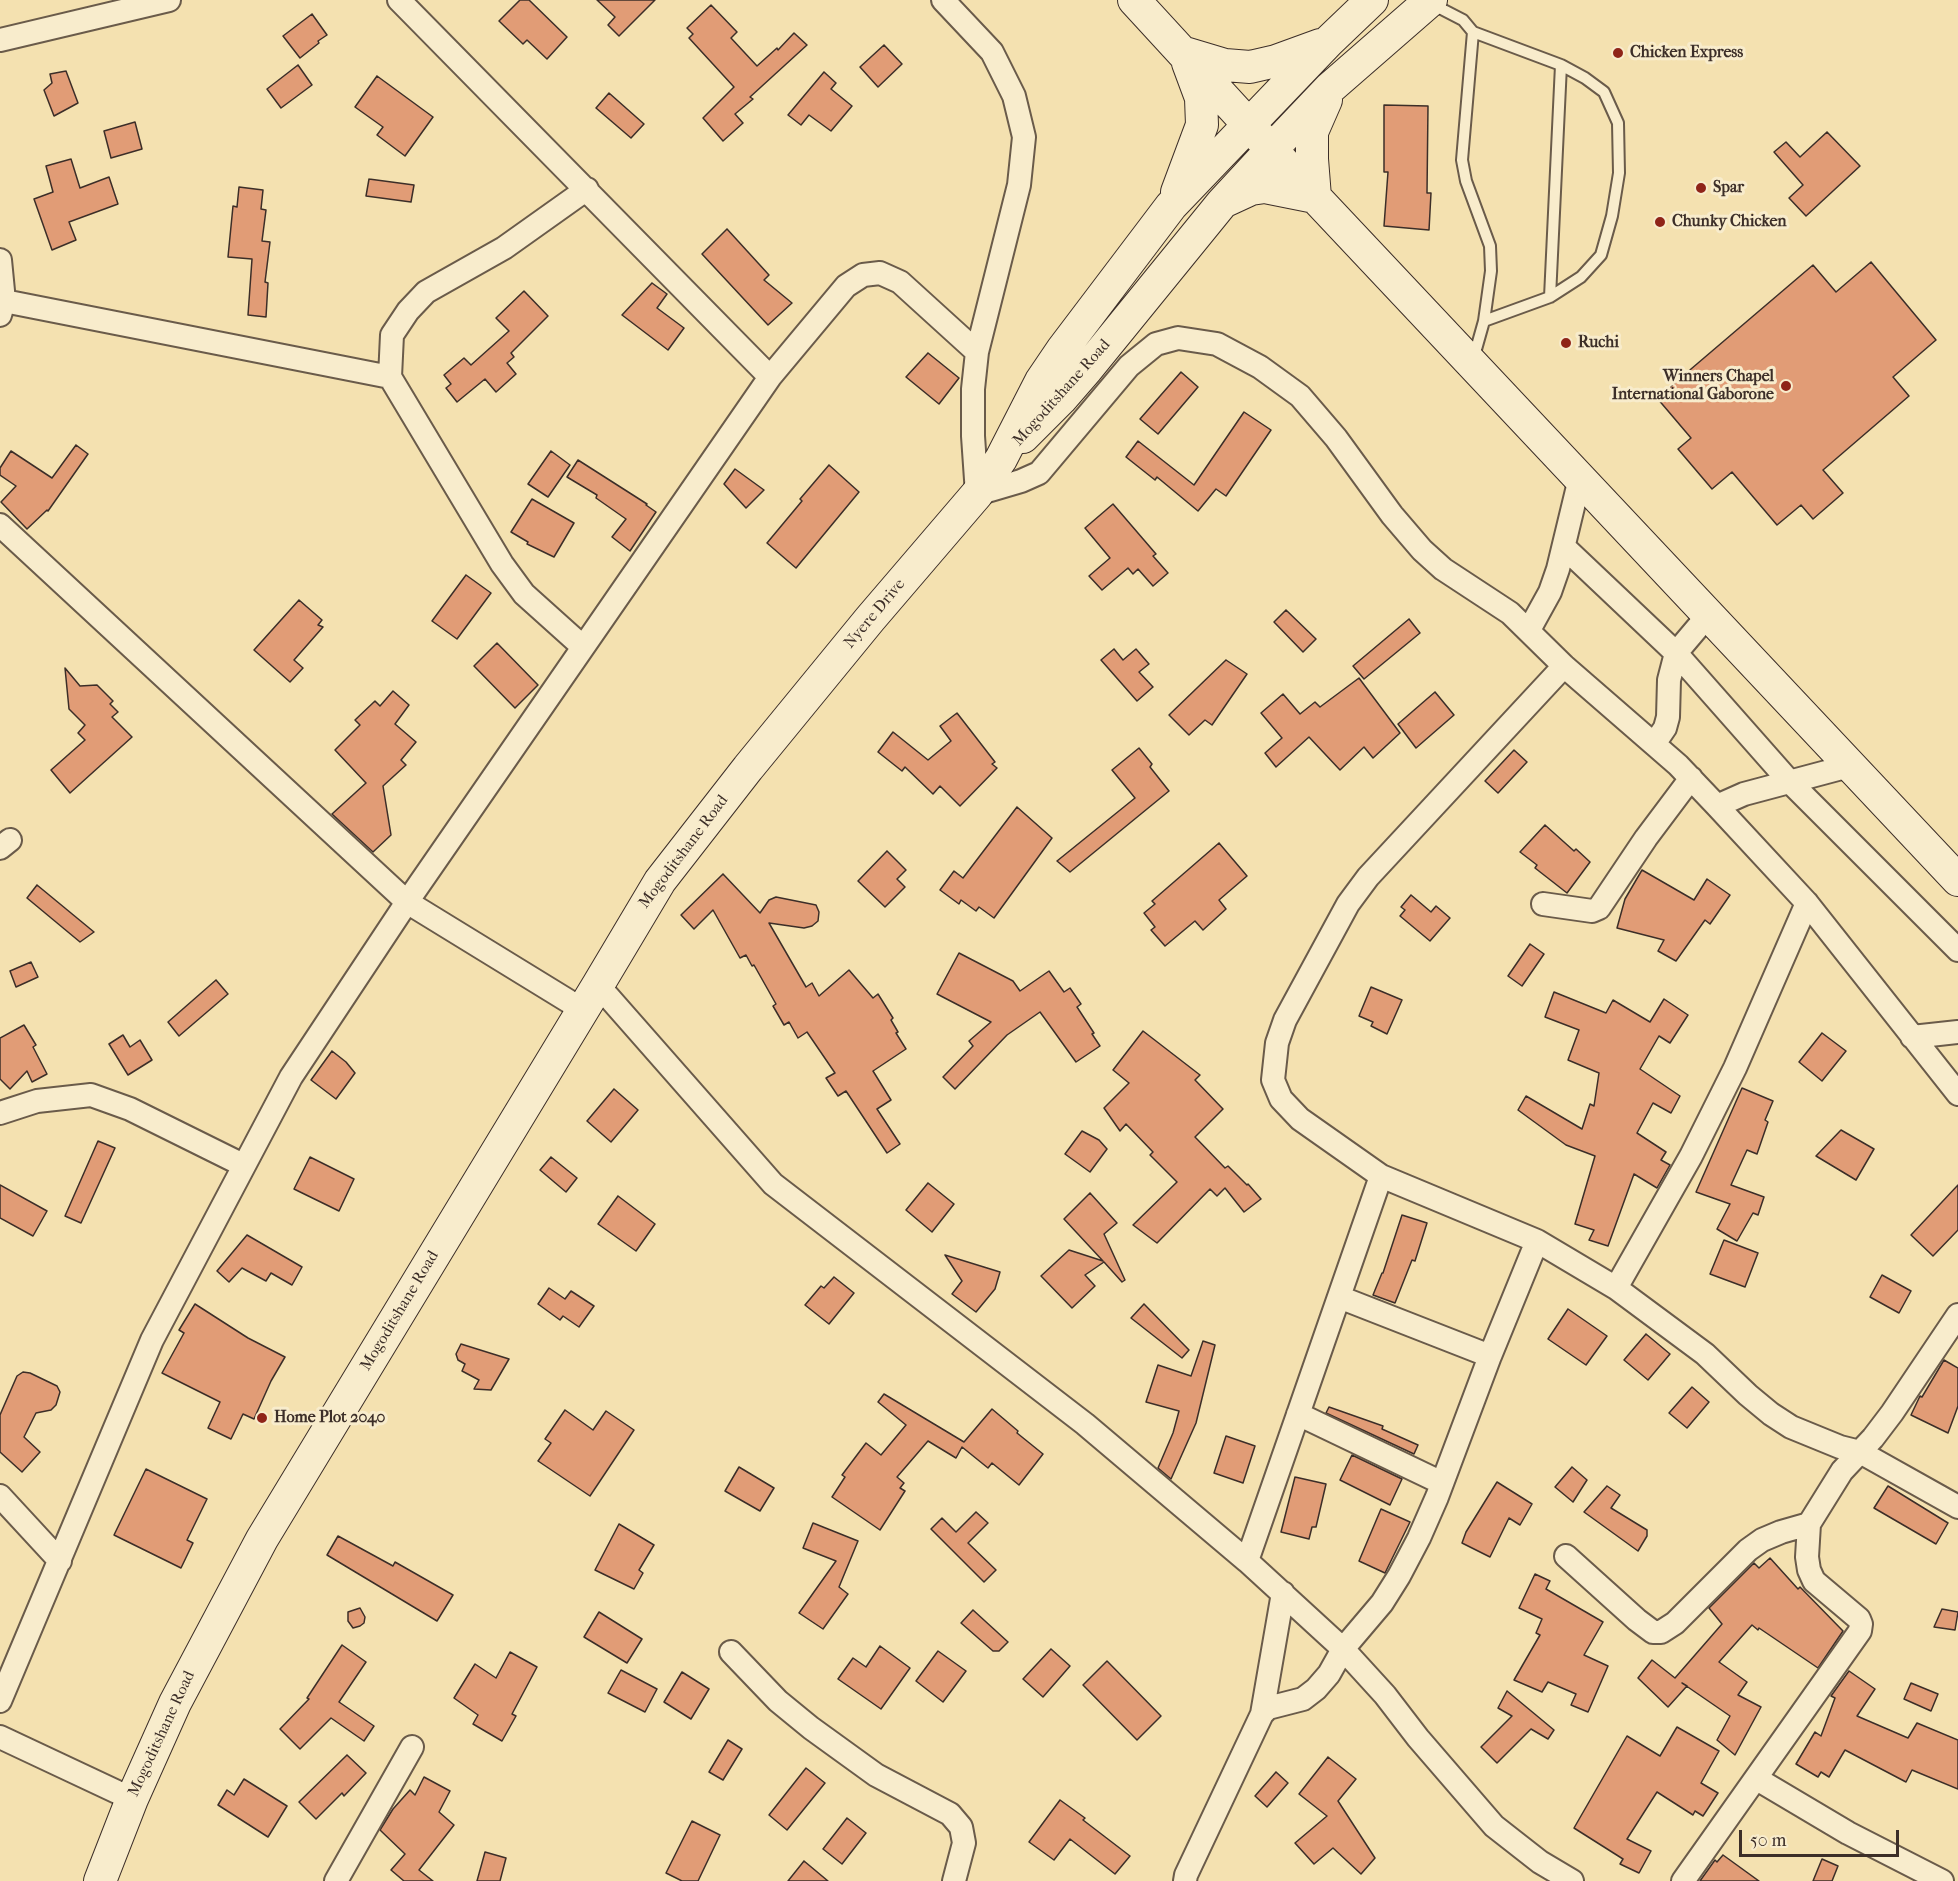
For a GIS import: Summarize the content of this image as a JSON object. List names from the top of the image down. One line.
{"streets":{"main road":["Mogoditshane Road","Nyere Drive"]},"crossings":[["Mogoditshane Road","Nyere Drive"]],"places":["Chicken Express","Spar","Chunky Chicken","Ruchi","Winners Chapel International Gaborone","Home Plot 2040"],"scale_bar":"50 m"}
